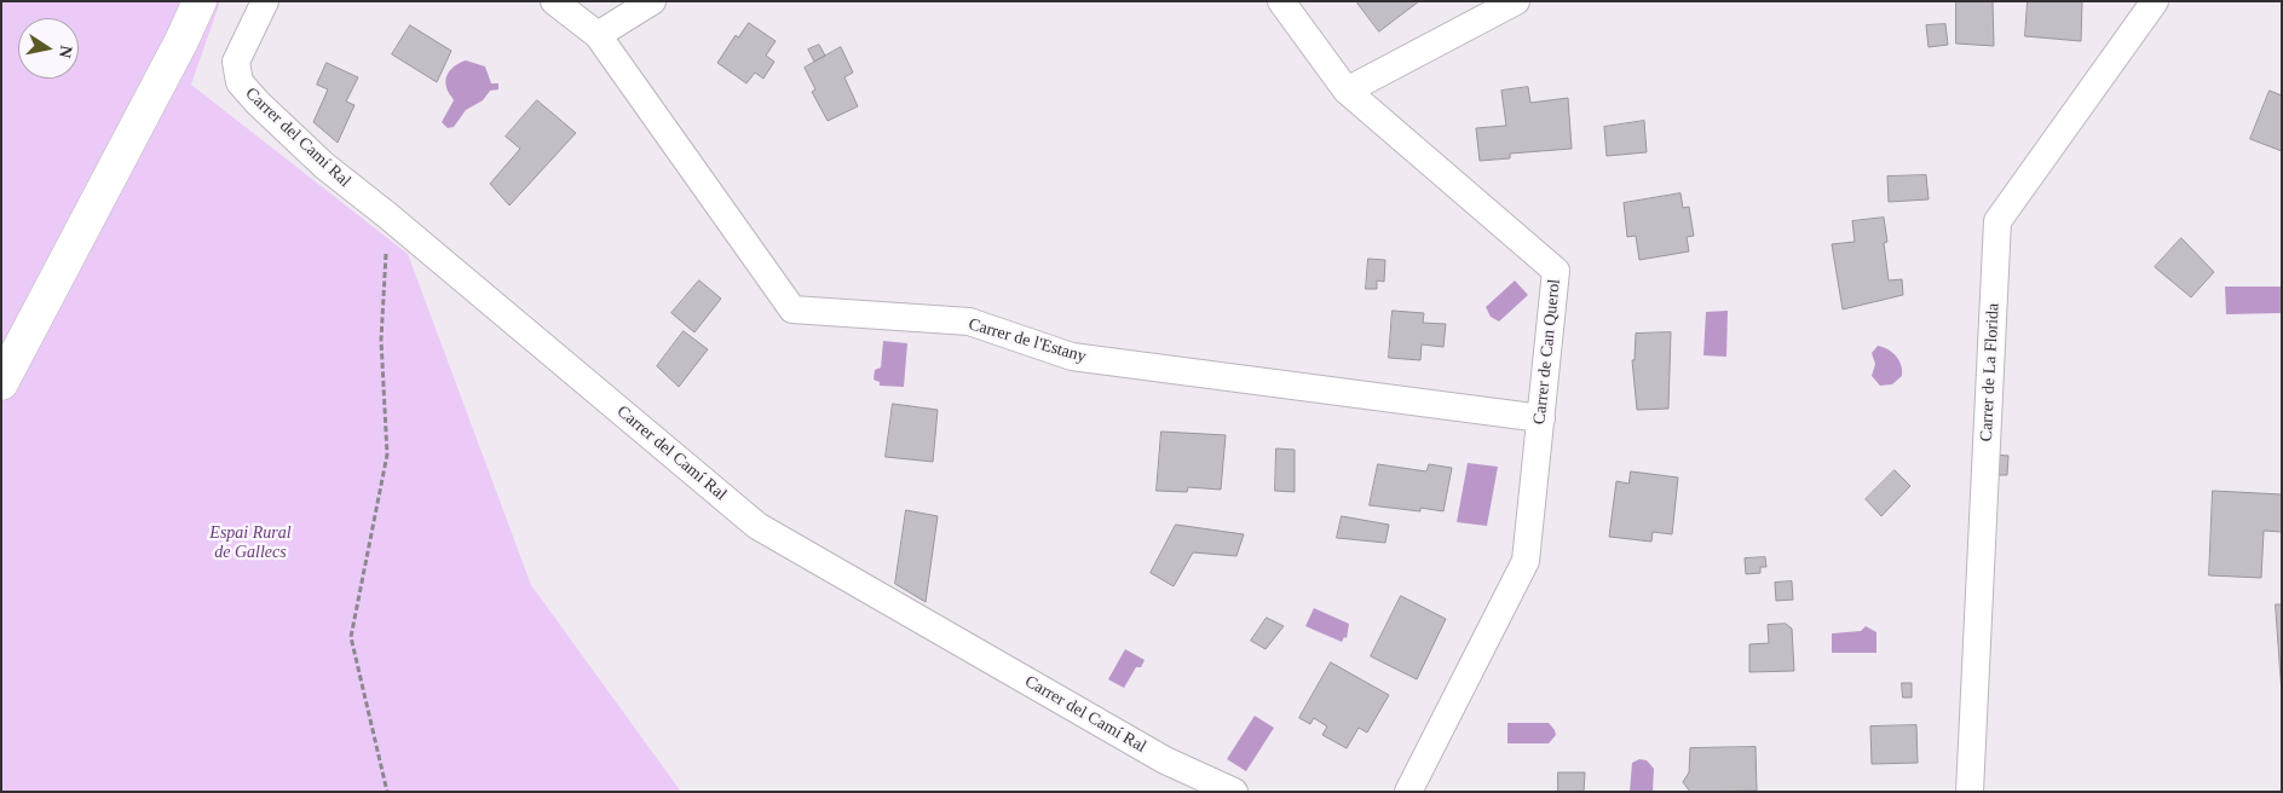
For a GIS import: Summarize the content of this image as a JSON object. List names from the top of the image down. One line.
{"streets":{"street":["Carrer del Camí Ral","Carrer de l'Estany","Carrer de Can Querol","Carrer de La Florida"]},"crossings":[["Carrer de l'Estany","Carrer de Can Querol"]],"parks":["Espai Rural de Gallecs"],"north":"right"}
